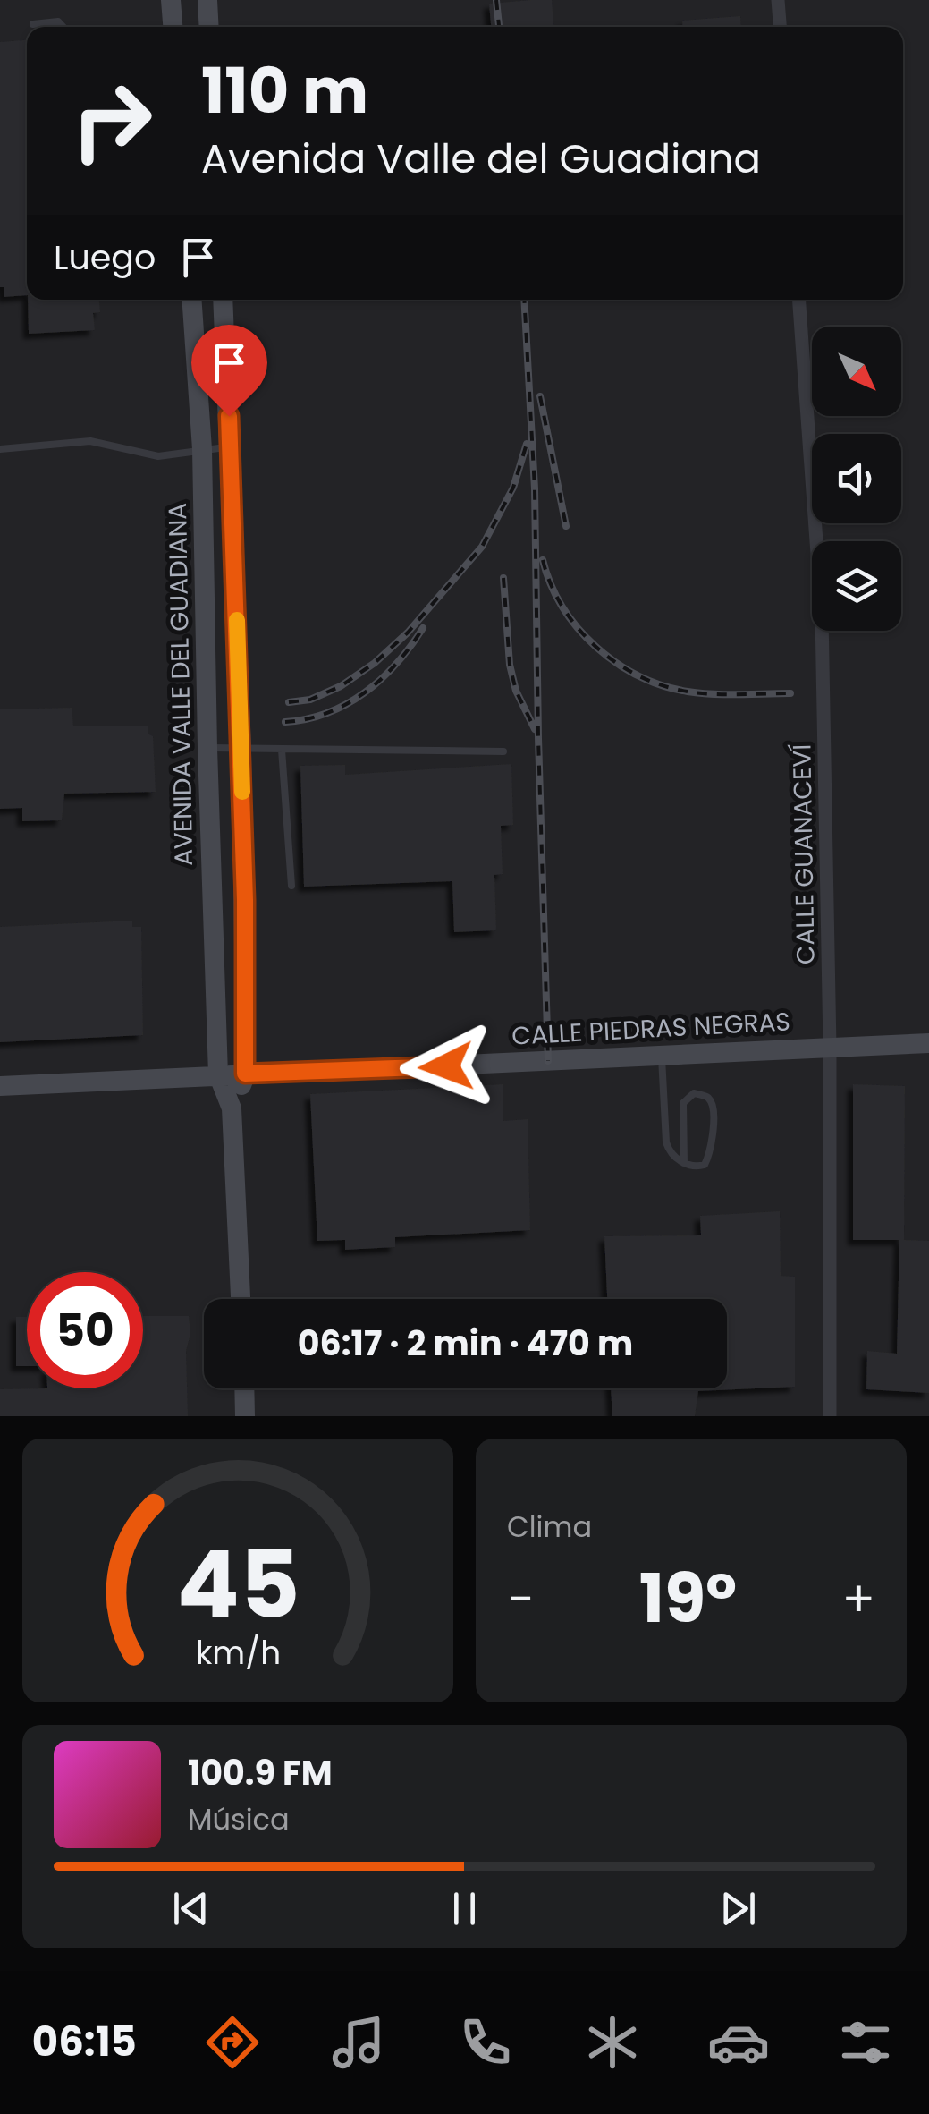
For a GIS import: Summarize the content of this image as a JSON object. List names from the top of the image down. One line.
{"streets":{"main road":["AVENIDA VALLE DEL GUADIANA","CALLE PIEDRAS NEGRAS"],"street":["CALLE GUANACEVÍ"]},"crossings":[["AVENIDA VALLE DEL GUADIANA","CALLE PIEDRAS NEGRAS"],["CALLE GUANACEVÍ","CALLE PIEDRAS NEGRAS"]],"north":"bottom right","page":{"turn":["110 m","Avenida Valle del Guadiana"],"then":"Luego","limit":"50","trip":"06:17 · 2 min · 470 m","tile":"Clima","heat":["−","19°","+"],"song":["100.9 FM","Música"],"tabs":"06:15","gauge":["45","km/h"]}}
